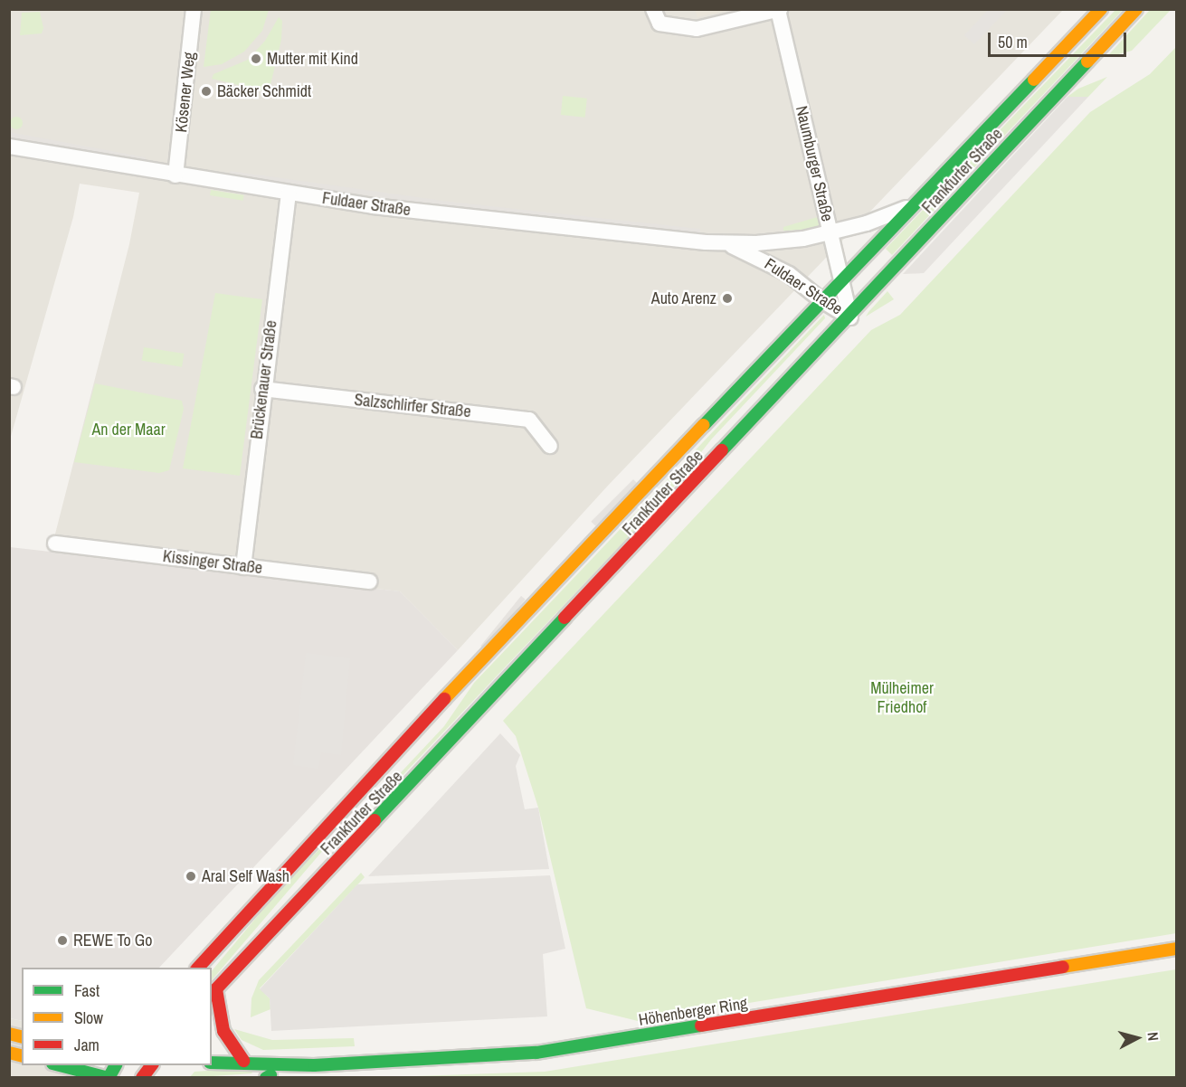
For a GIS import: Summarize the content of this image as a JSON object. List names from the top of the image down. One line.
{"streets":{"main road":["Frankfurter Straße","Höhenberger Ring"],"street":["Kösener Weg","Naumburger Straße","Fuldaer Straße","Brückenauer Straße","Salzschlirfer Straße","Kissinger Straße"]},"crossings":[["Kösener Weg","Fuldaer Straße"],["Naumburger Straße","Frankfurter Straße"],["Naumburger Straße","Fuldaer Straße"],["Frankfurter Straße","Fuldaer Straße"],["Fuldaer Straße","Brückenauer Straße"],["Brückenauer Straße","Salzschlirfer Straße"],["Brückenauer Straße","Kissinger Straße"]],"parks":["An der Maar","Mülheimer Friedhof"],"places":["Mutter mit Kind","Bäcker Schmidt","Auto Arenz","Aral Self Wash","REWE To Go"],"legend":["Fast","Slow","Jam"],"scale_bar":"50 m","north":"right"}
